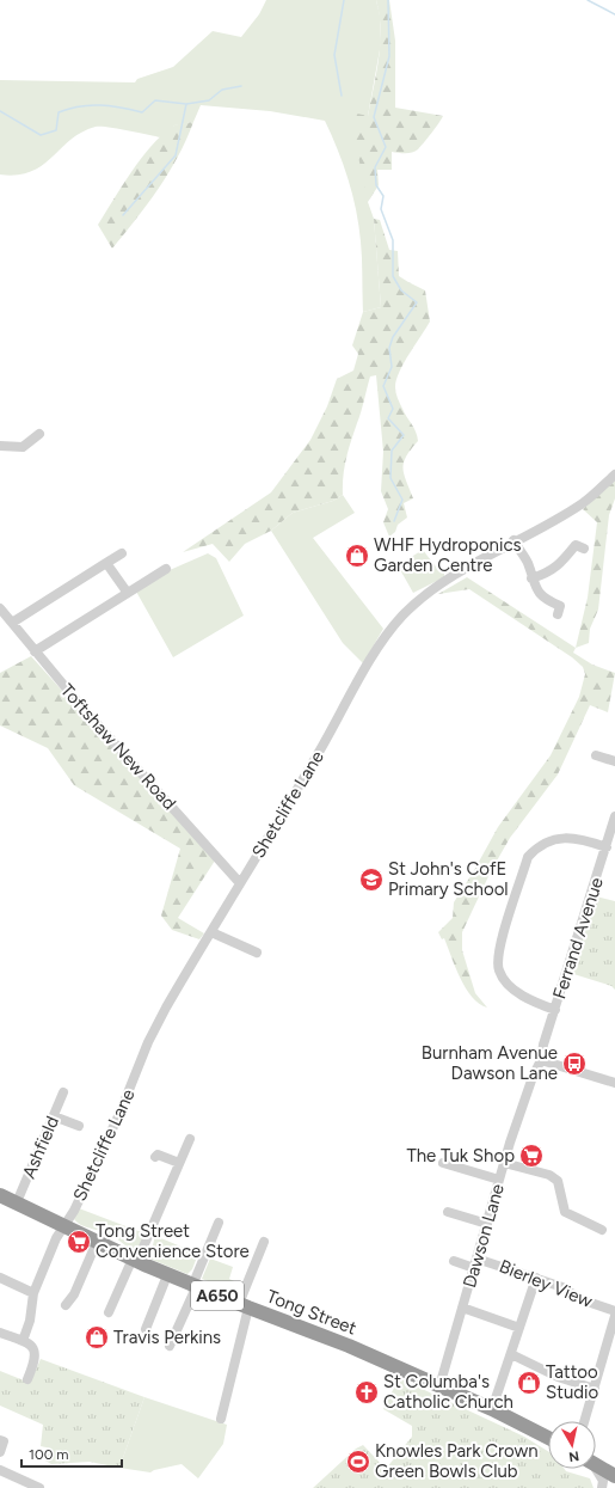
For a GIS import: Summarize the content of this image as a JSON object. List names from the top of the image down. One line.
{"streets":{"highway":["A650","Tong Street"],"street":["Toftshaw New Road","Shetcliffe Lane","Ferrand Avenue","Ashfield","Dawson Lane","Bierley View"]},"crossings":[["Toftshaw New Road","Shetcliffe Lane"],["Shetcliffe Lane","Tong Street"],["Ferrand Avenue","Dawson Lane"],["Ashfield","Tong Street"],["Dawson Lane","Bierley View"],["Dawson Lane","Tong Street"]],"places":{"shop":["WHF Hydroponics Garden Centre","Travis Perkins","Tattoo Studio"],"school or university":["St John's CofE Primary School"],"bus stop":["Burnham Avenue Dawson Lane"],"supermarket":["The Tuk Shop","Tong Street Convenience Store"],"church":["St Columba's Catholic Church"],"sports":["Knowles Park Crown Green Bowls Club"]},"scale_bar":"100 m","north":"bottom"}
